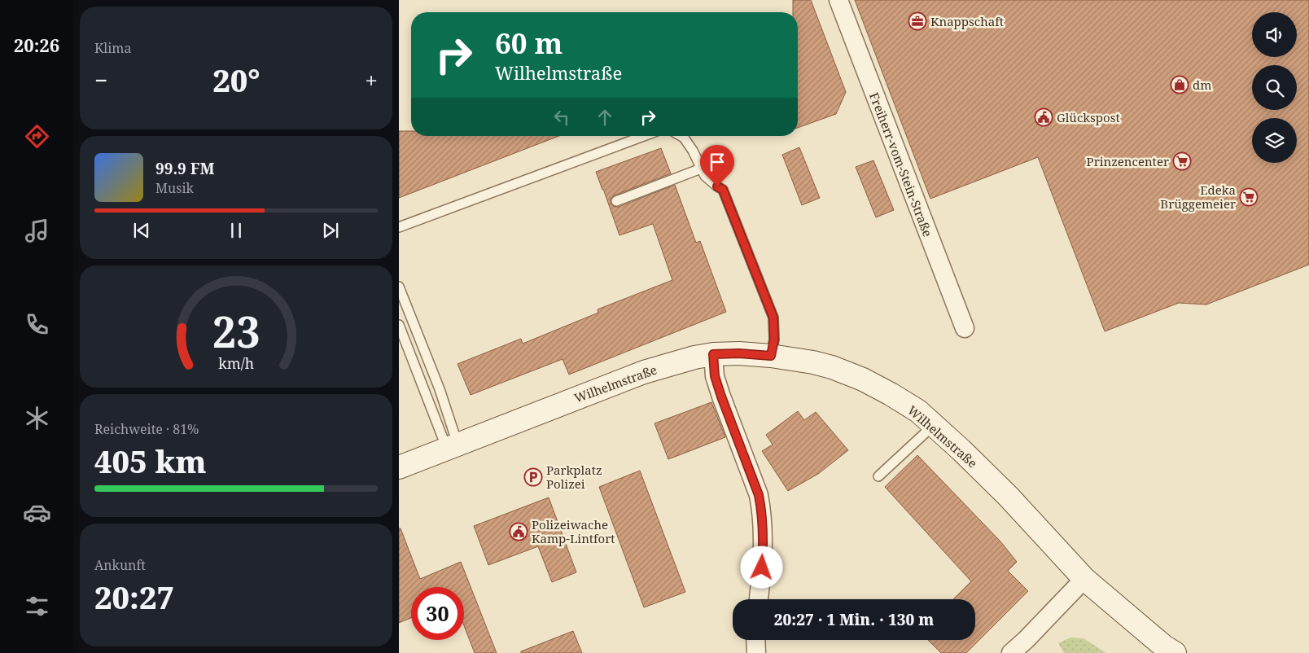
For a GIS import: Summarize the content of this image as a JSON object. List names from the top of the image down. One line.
{"streets":{"street":["Freiherr-vom-Stein-Straße","Wilhelmstraße"]},"places":{"office":["Knappschaft"],"shop":["dm"],"public building":["Glückspost","Polizeiwache Kamp-Lintfort"],"supermarket":["Prinzencenter","Edeka Brüggemeier"],"parking":["Parkplatz Polizei"]},"page":{"tabs":"20:26","tile":["Klima",["Reichweite · 81%","405 km"],["Ankunft","20:27"]],"turn":["60 m","Wilhelmstraße"],"heat":["−","20°","+"],"song":["99.9 FM","Musik"],"limit":"30","trip":"20:27 · 1 Min. · 130 m","gauge":["23","km/h"]}}
